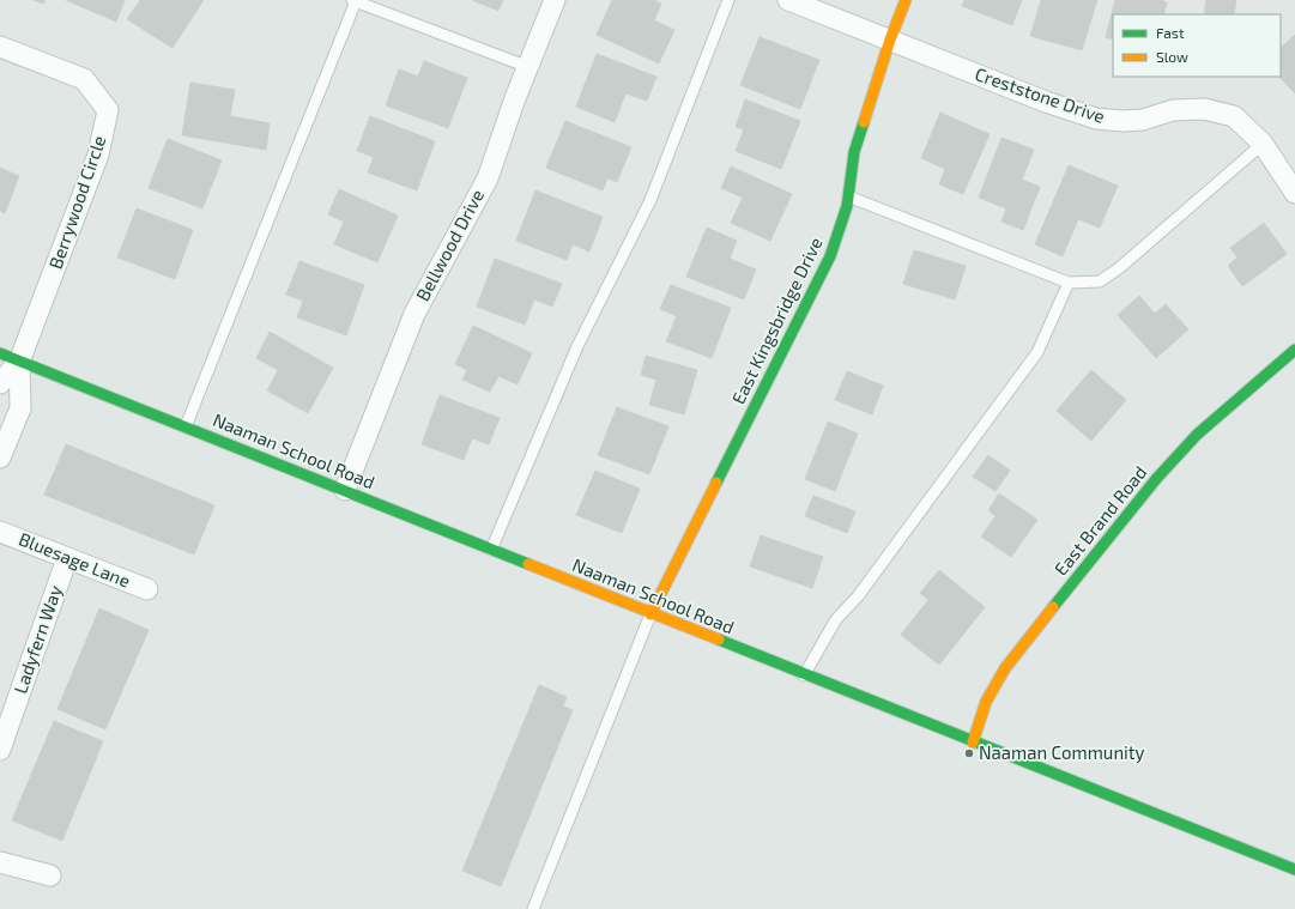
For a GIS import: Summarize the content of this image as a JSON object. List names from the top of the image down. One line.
{"streets":{"main road":["East Kingsbridge Drive","Naaman School Road","East Brand Road"],"street":["Creststone Drive","Berrywood Circle","Bellwood Drive","Bluesage Lane","Ladyfern Way"]},"crossings":[["Creststone Drive","East Kingsbridge Drive"],["Berrywood Circle","Naaman School Road"],["Bellwood Drive","Naaman School Road"],["East Kingsbridge Drive","Naaman School Road"],["Naaman School Road","East Brand Road"],["Bluesage Lane","Ladyfern Way"]],"places":["Naaman Community"],"legend":["Fast","Slow"]}
